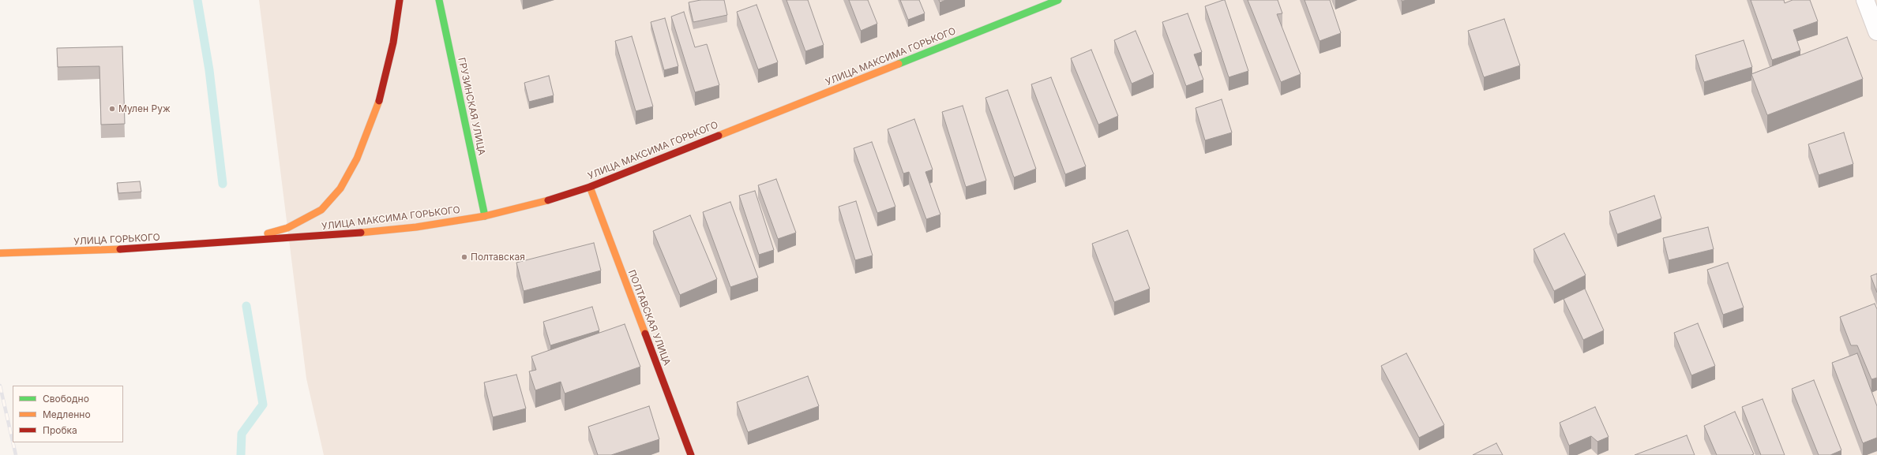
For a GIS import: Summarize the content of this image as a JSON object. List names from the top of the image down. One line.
{"streets":{"main road":["УЛИЦА МАКСИМА ГОРЬКОГО","ГРУЗИНСКАЯ УЛИЦА","УЛИЦА ГОРЬКОГО","ПОЛТАВСКАЯ УЛИЦА"]},"crossings":[["УЛИЦА МАКСИМА ГОРЬКОГО","ГРУЗИНСКАЯ УЛИЦА"],["УЛИЦА МАКСИМА ГОРЬКОГО","УЛИЦА ГОРЬКОГО"],["УЛИЦА МАКСИМА ГОРЬКОГО","ПОЛТАВСКАЯ УЛИЦА"]],"places":["Мулен Руж","Полтавская"],"legend":["Свободно","Медленно","Пробка"]}
